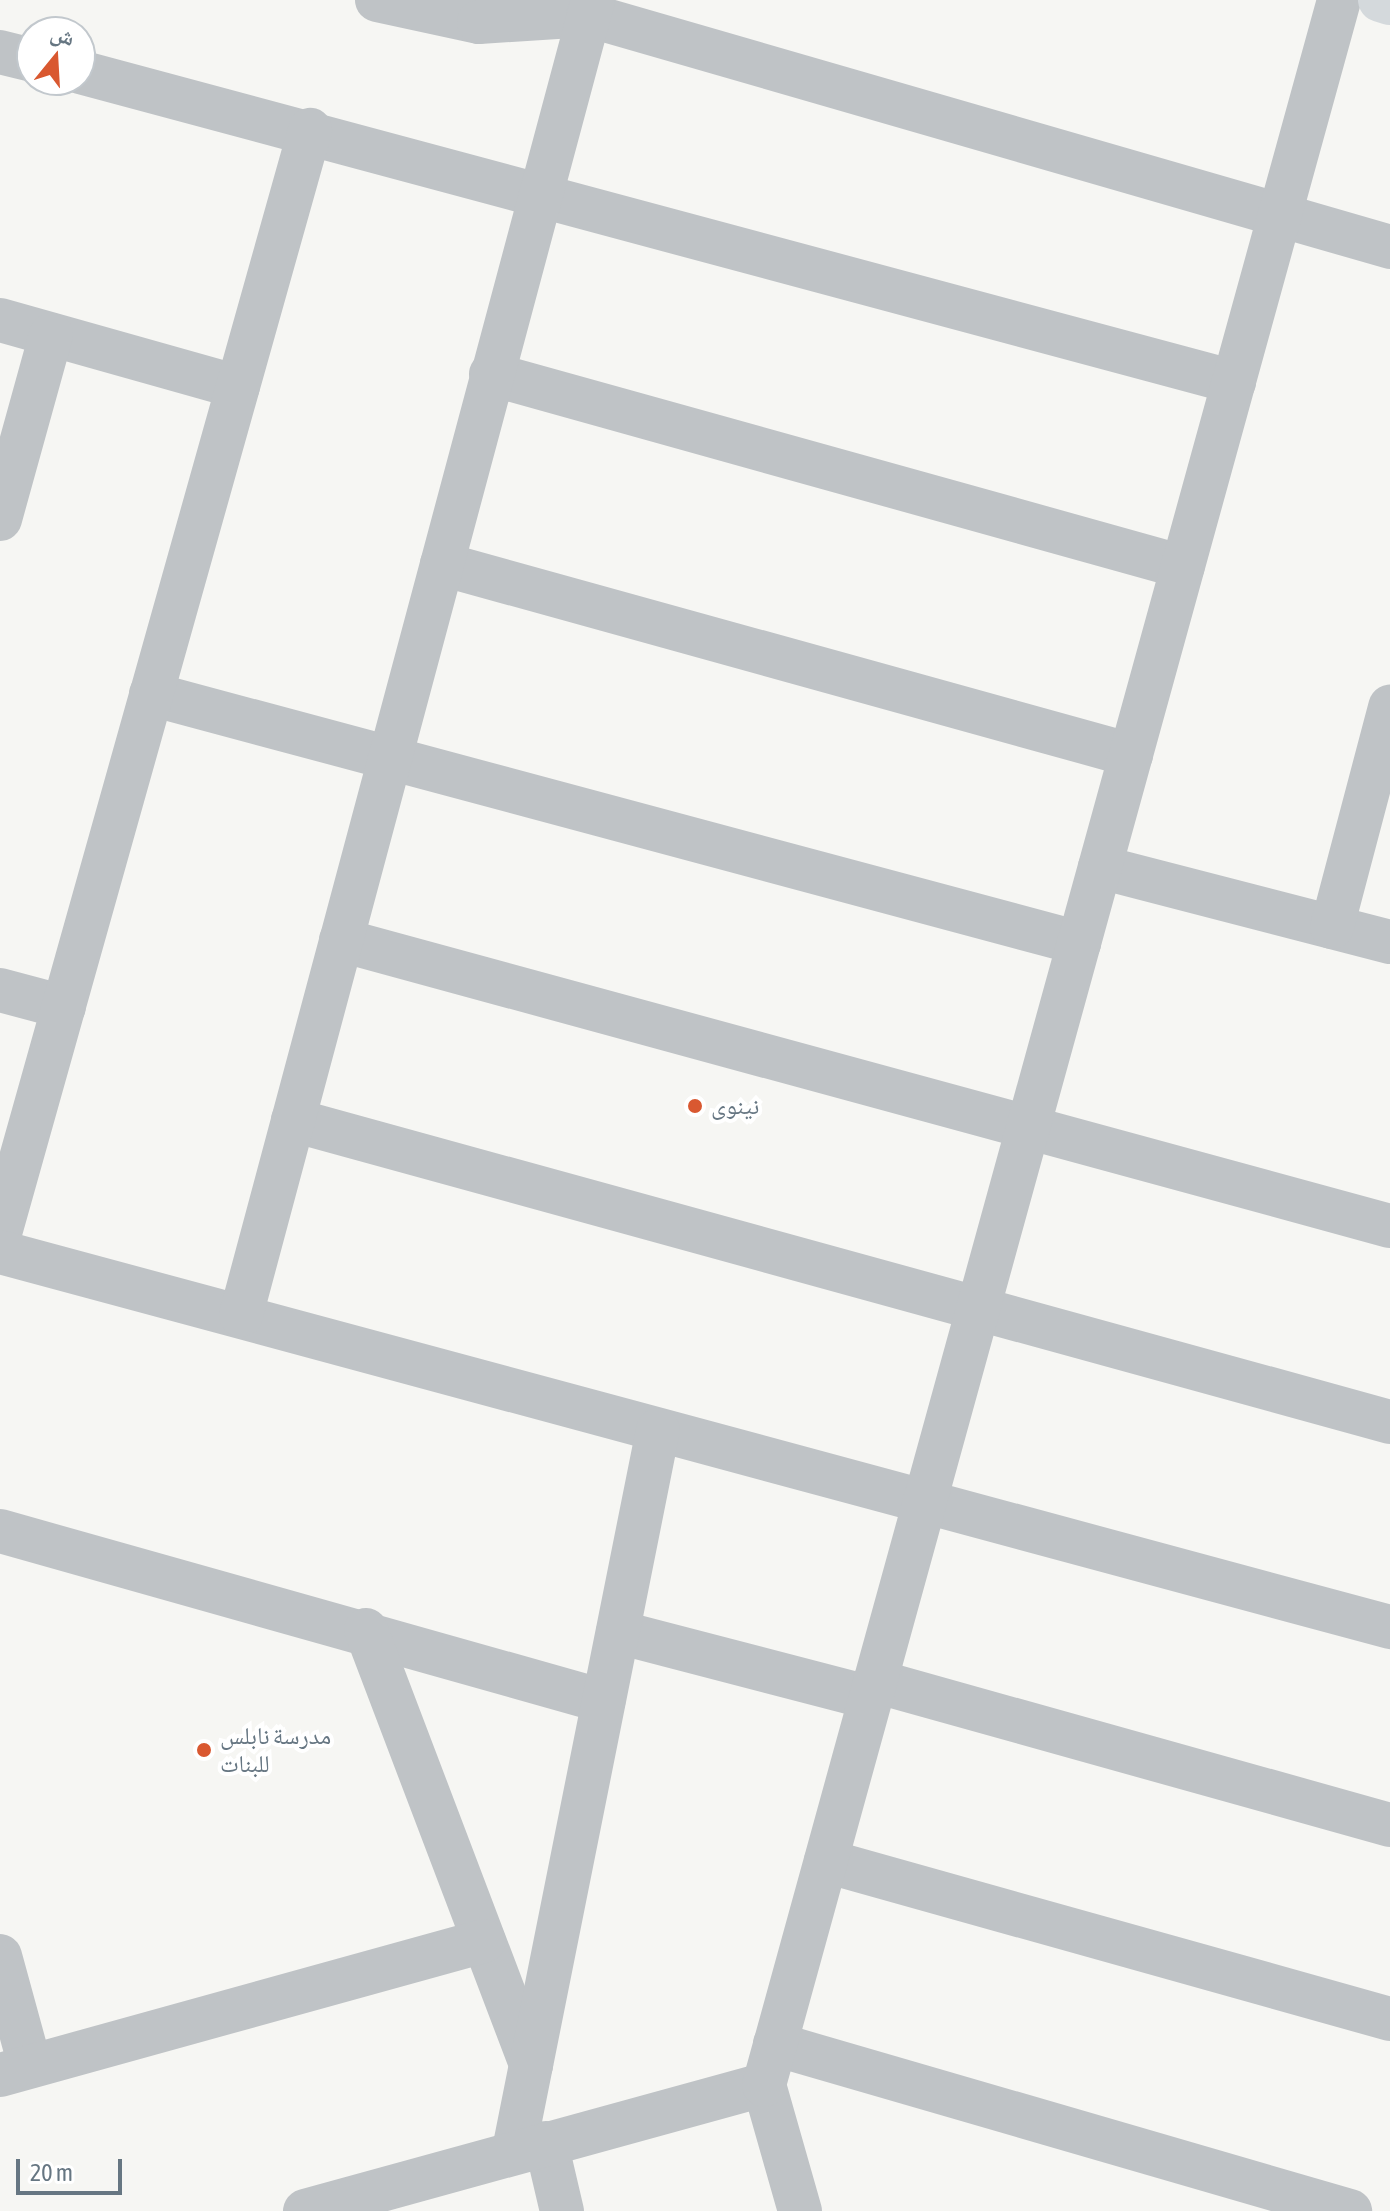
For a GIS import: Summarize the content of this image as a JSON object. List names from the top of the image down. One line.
{"places":["نينوى","مدرسة نابلس للبنات"],"scale_bar":"20 m","north":"top"}
